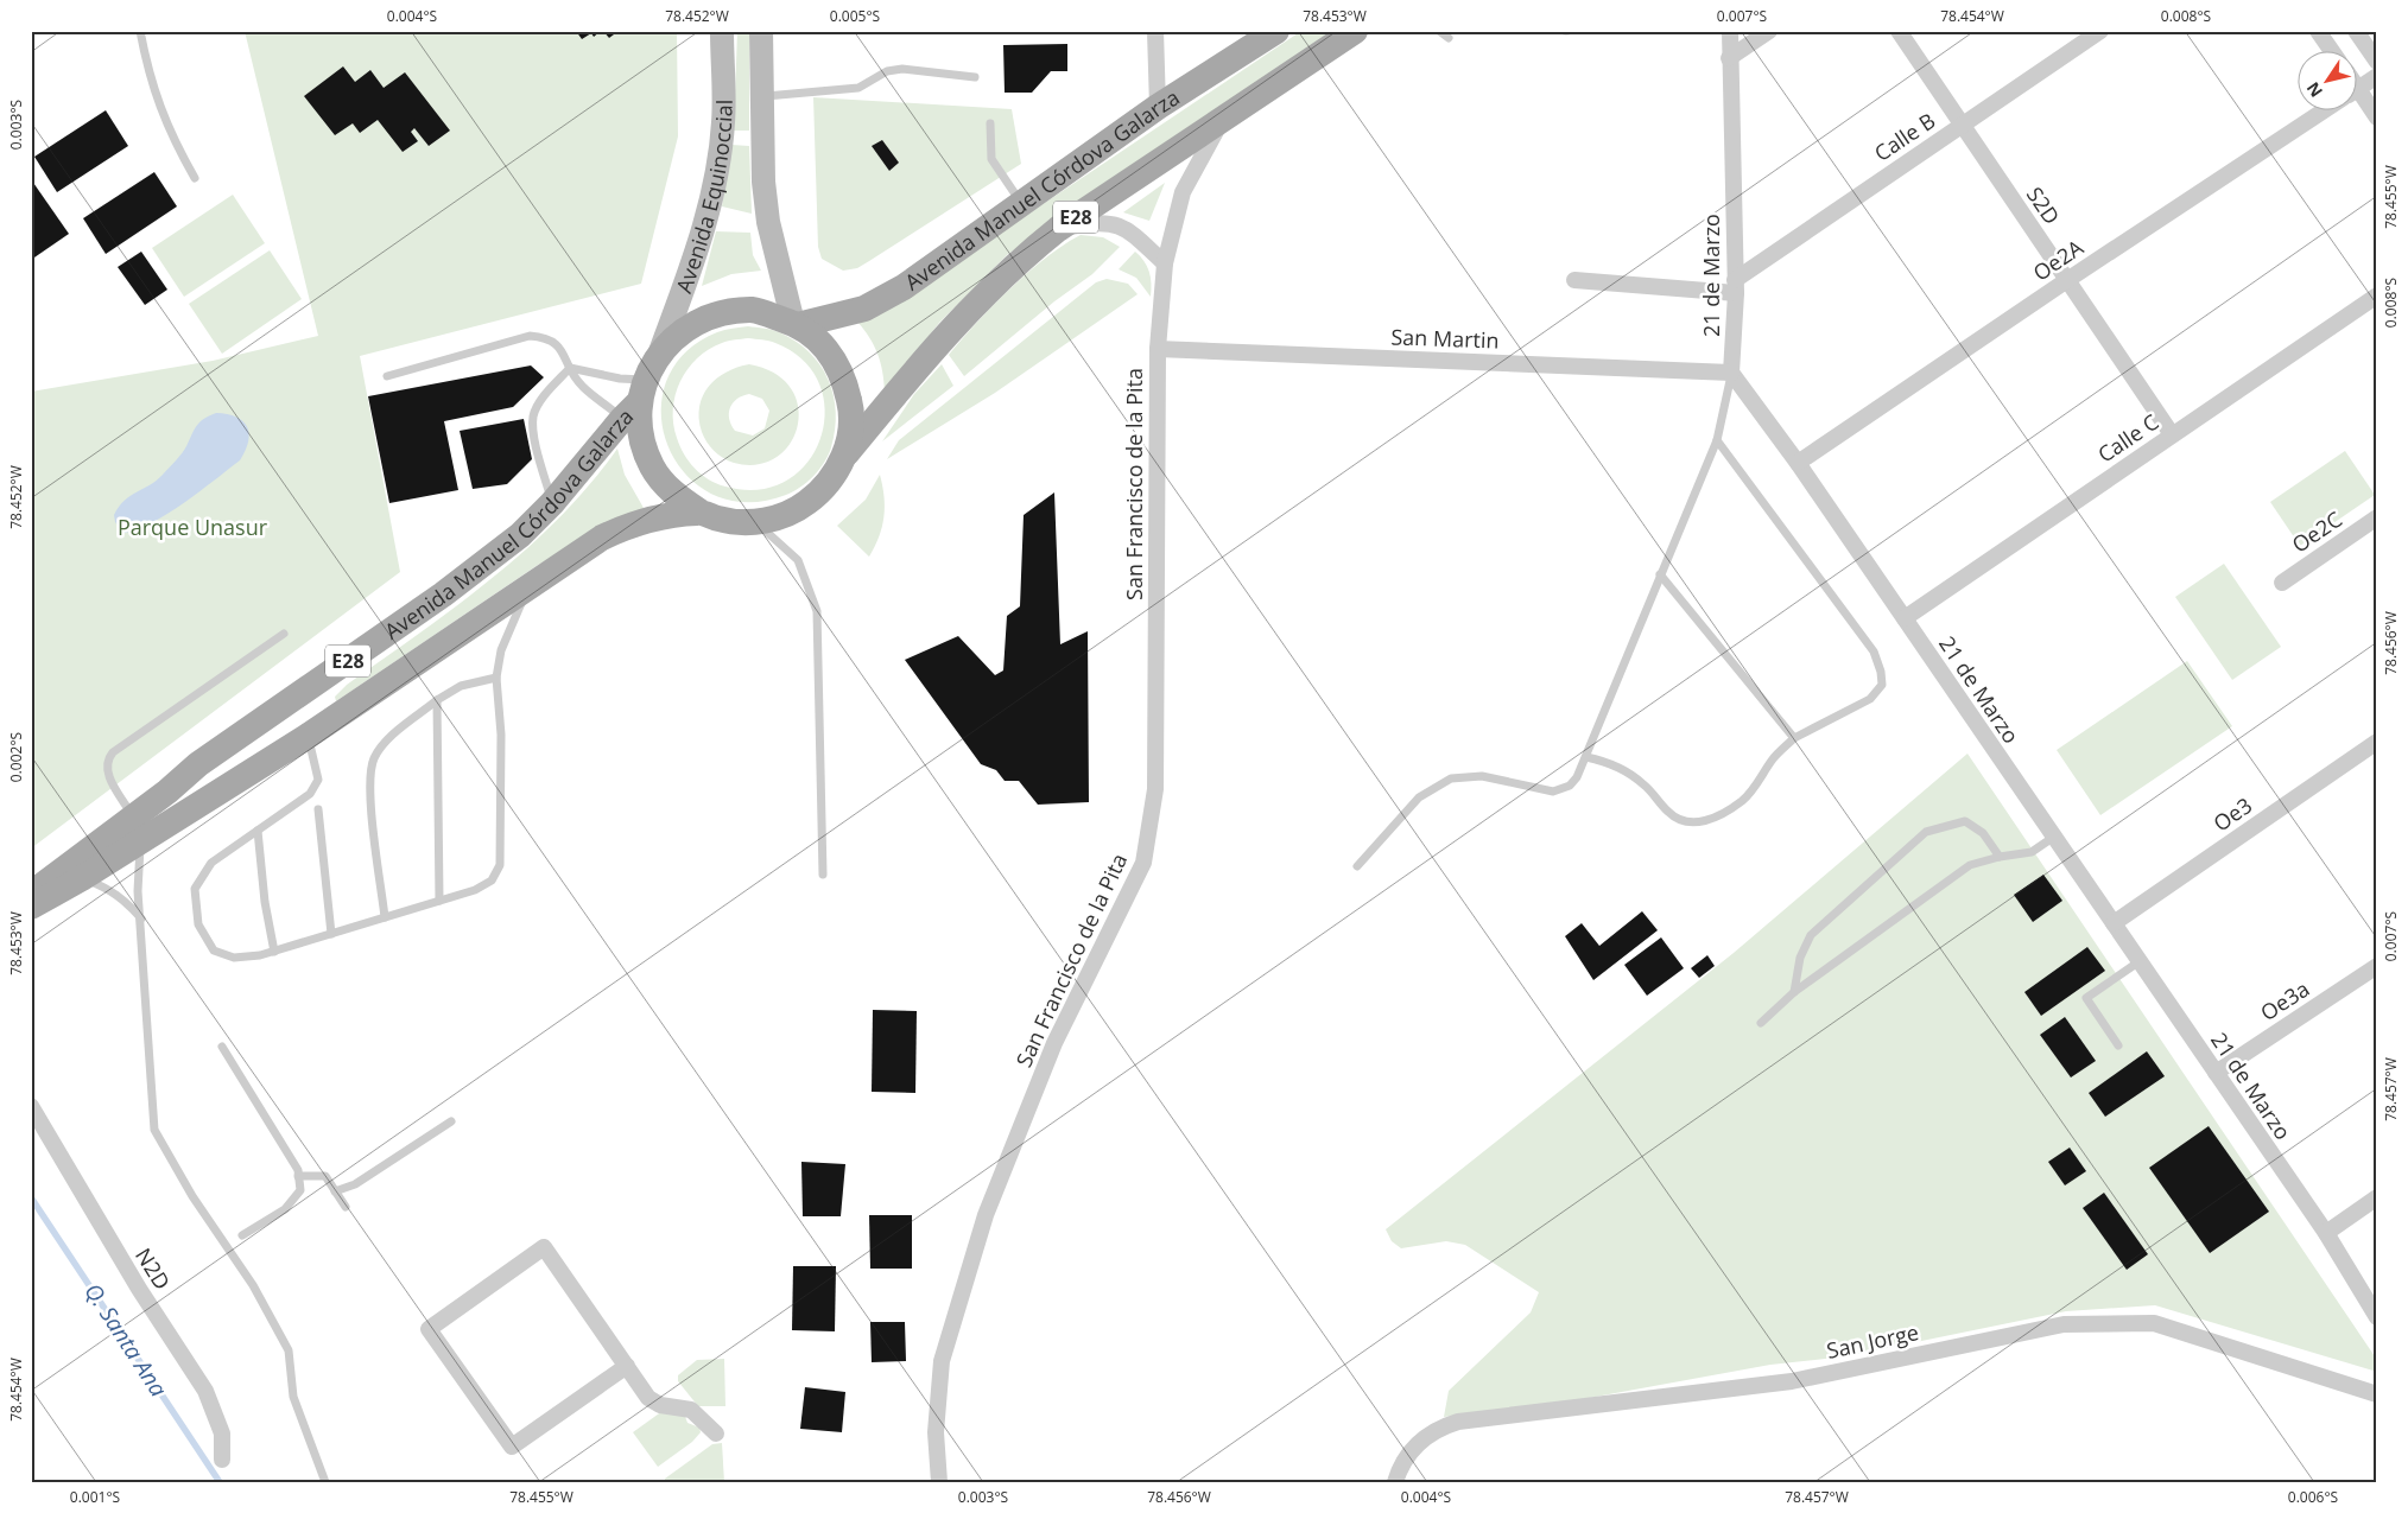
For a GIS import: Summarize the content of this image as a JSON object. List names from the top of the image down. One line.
{"streets":{"main road":["Avenida Manuel Córdova Galarza","Avenida Equinoccial","E28"],"street":["Calle B","S2D","Oe2A","21 de Marzo","San Martin","Calle C","San Francisco de la Pita","Oe2C","Oe3","Oe3a","N2D","San Jorge"]},"crossings":[["Calle B","S2D"],["Calle B","21 de Marzo"],["Avenida Manuel Córdova Galarza","Avenida Equinoccial"],["Avenida Manuel Córdova Galarza","E28"],["Avenida Manuel Córdova Galarza","San Francisco de la Pita"],["Avenida Equinoccial","E28"],["S2D","Oe2A"],["S2D","Calle C"],["Oe2A","21 de Marzo"],["21 de Marzo","San Martin"],["21 de Marzo","Calle C"],["21 de Marzo","Oe3"],["21 de Marzo","Oe3a"],["San Martin","San Francisco de la Pita"]],"water":["Q. Santa Ana"],"parks":["Parque Unasur"],"north":"bottom left","coordinates":["0.004°S","78.452°W","0.005°S","78.453°W","0.007°S","78.454°W","0.008°S","0.003°S","78.455°W","78.456°W","0.002°S","78.457°W","0.001°S","0.006°S"]}
